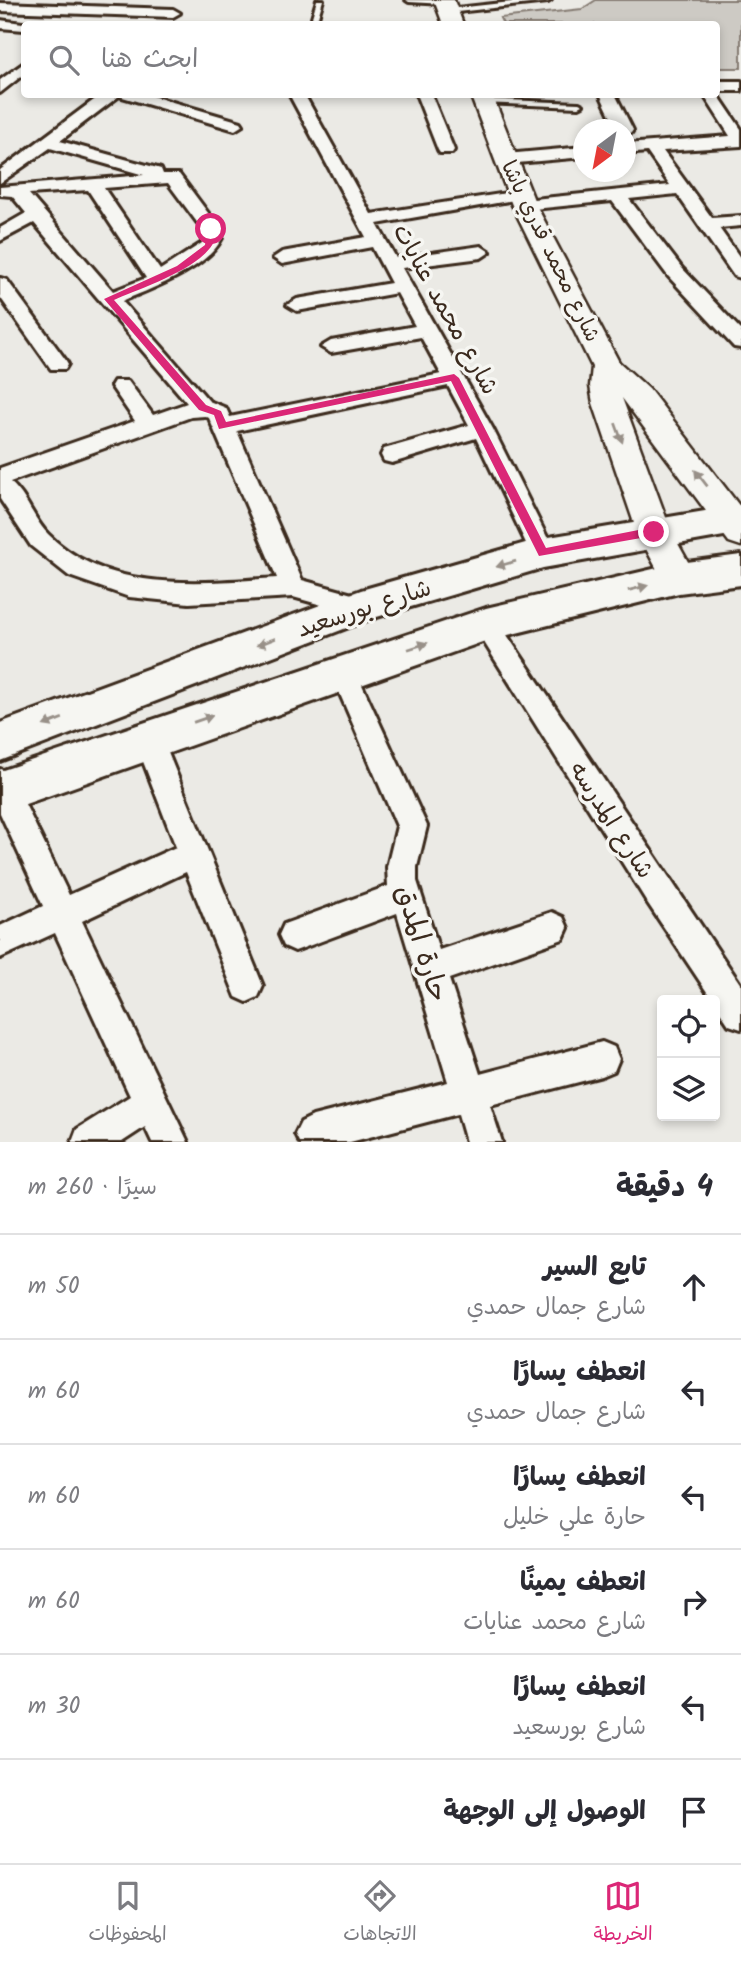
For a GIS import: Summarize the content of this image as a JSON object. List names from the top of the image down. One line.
{"streets":{"main road":["شارع بورسعيد"],"street":["شارع محمد قدري باشا","شارع محمد عنايات","شارع المدرسه","حارة المدق"]},"crossings":[["شارع محمد قدري باشا","شارع بورسعيد"],["شارع محمد عنايات","شارع بورسعيد"]],"north":"bottom left","page":{"search":"ابحث هنا","heading":["4 دقيقة","سيرًا · 260 m"],"list":[["تابع السير","شارع جمال حمدي","50 m"],["انعطف يسارًا","شارع جمال حمدي","60 m"],["انعطف يسارًا","حارة علي خليل","60 m"],["انعطف يمينًا","شارع محمد عنايات","60 m"],["انعطف يسارًا","شارع بورسعيد","30 m"],"الوصول إلى الوجهة"],"nav":["الخريطة","الاتجاهات","المحفوظات"]}}
